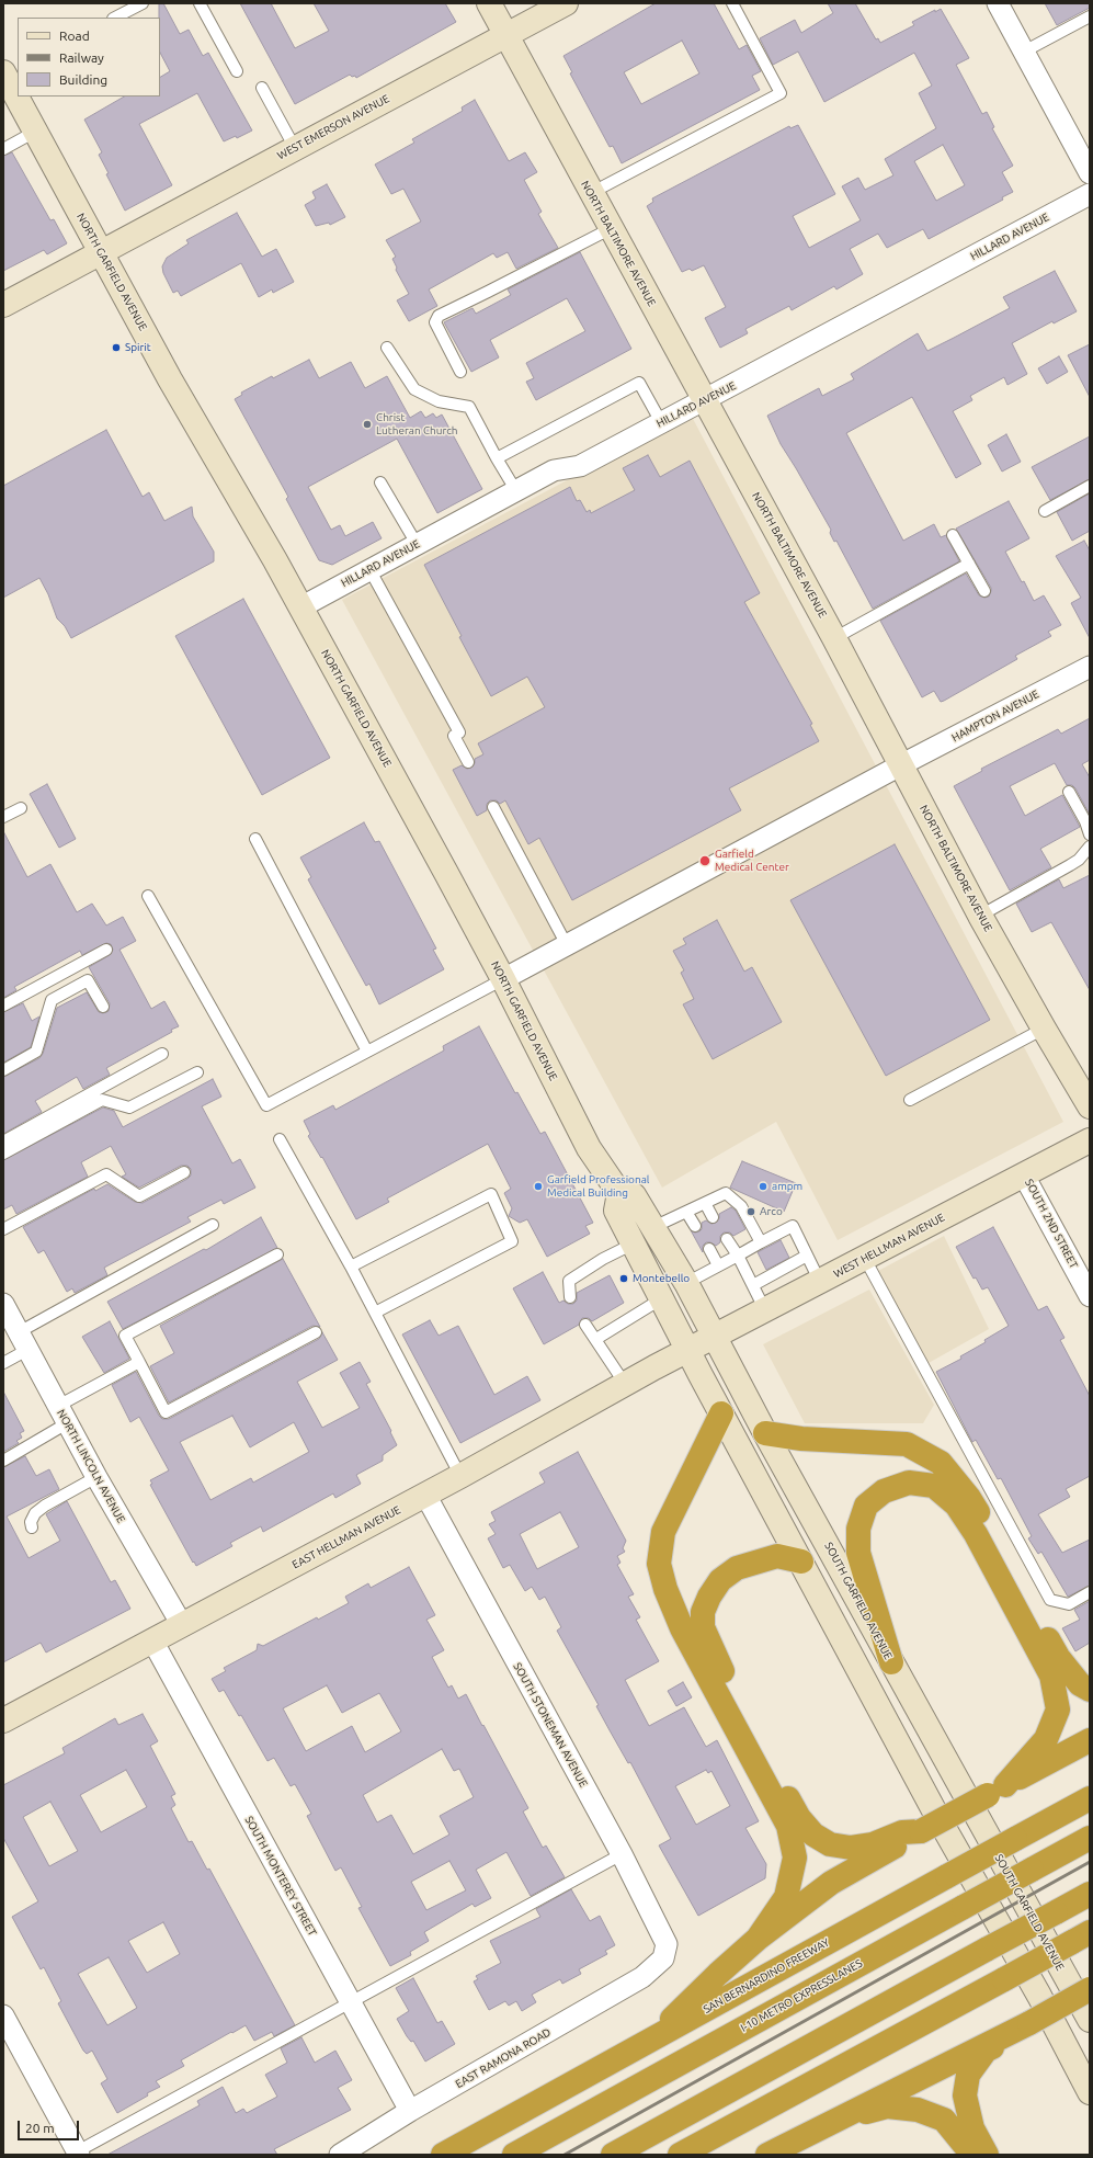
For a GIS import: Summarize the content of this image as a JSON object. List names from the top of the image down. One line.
{"streets":{"highway":["SAN BERNARDINO FREEWAY","I-10 METRO EXPRESSLANES"],"main road":["WEST EMERSON AVENUE","NORTH BALTIMORE AVENUE","NORTH GARFIELD AVENUE","WEST HELLMAN AVENUE","EAST HELLMAN AVENUE","SOUTH GARFIELD AVENUE"],"street":["HILLARD AVENUE","HAMPTON AVENUE","SOUTH 2ND STREET","NORTH LINCOLN AVENUE","SOUTH STONEMAN AVENUE","SOUTH MONTEREY STREET","EAST RAMONA ROAD"]},"crossings":[["WEST EMERSON AVENUE","NORTH BALTIMORE AVENUE"],["WEST EMERSON AVENUE","NORTH GARFIELD AVENUE"],["HILLARD AVENUE","NORTH BALTIMORE AVENUE"],["HILLARD AVENUE","NORTH GARFIELD AVENUE"],["NORTH BALTIMORE AVENUE","HAMPTON AVENUE"],["NORTH GARFIELD AVENUE","SOUTH GARFIELD AVENUE"],["SOUTH 2ND STREET","WEST HELLMAN AVENUE"],["WEST HELLMAN AVENUE","EAST HELLMAN AVENUE"],["WEST HELLMAN AVENUE","SOUTH GARFIELD AVENUE"],["NORTH LINCOLN AVENUE","EAST HELLMAN AVENUE"],["EAST HELLMAN AVENUE","SOUTH STONEMAN AVENUE"],["EAST HELLMAN AVENUE","SOUTH MONTEREY STREET"],["SOUTH STONEMAN AVENUE","EAST RAMONA ROAD"],["SOUTH MONTEREY STREET","EAST RAMONA ROAD"]],"places":["Spirit","Christ Lutheran Church","Garfield Medical Center","Garfield Professional Medical Building","ampm","Arco","Montebello"],"legend":["Road","Railway","Building"],"scale_bar":"20 m"}
